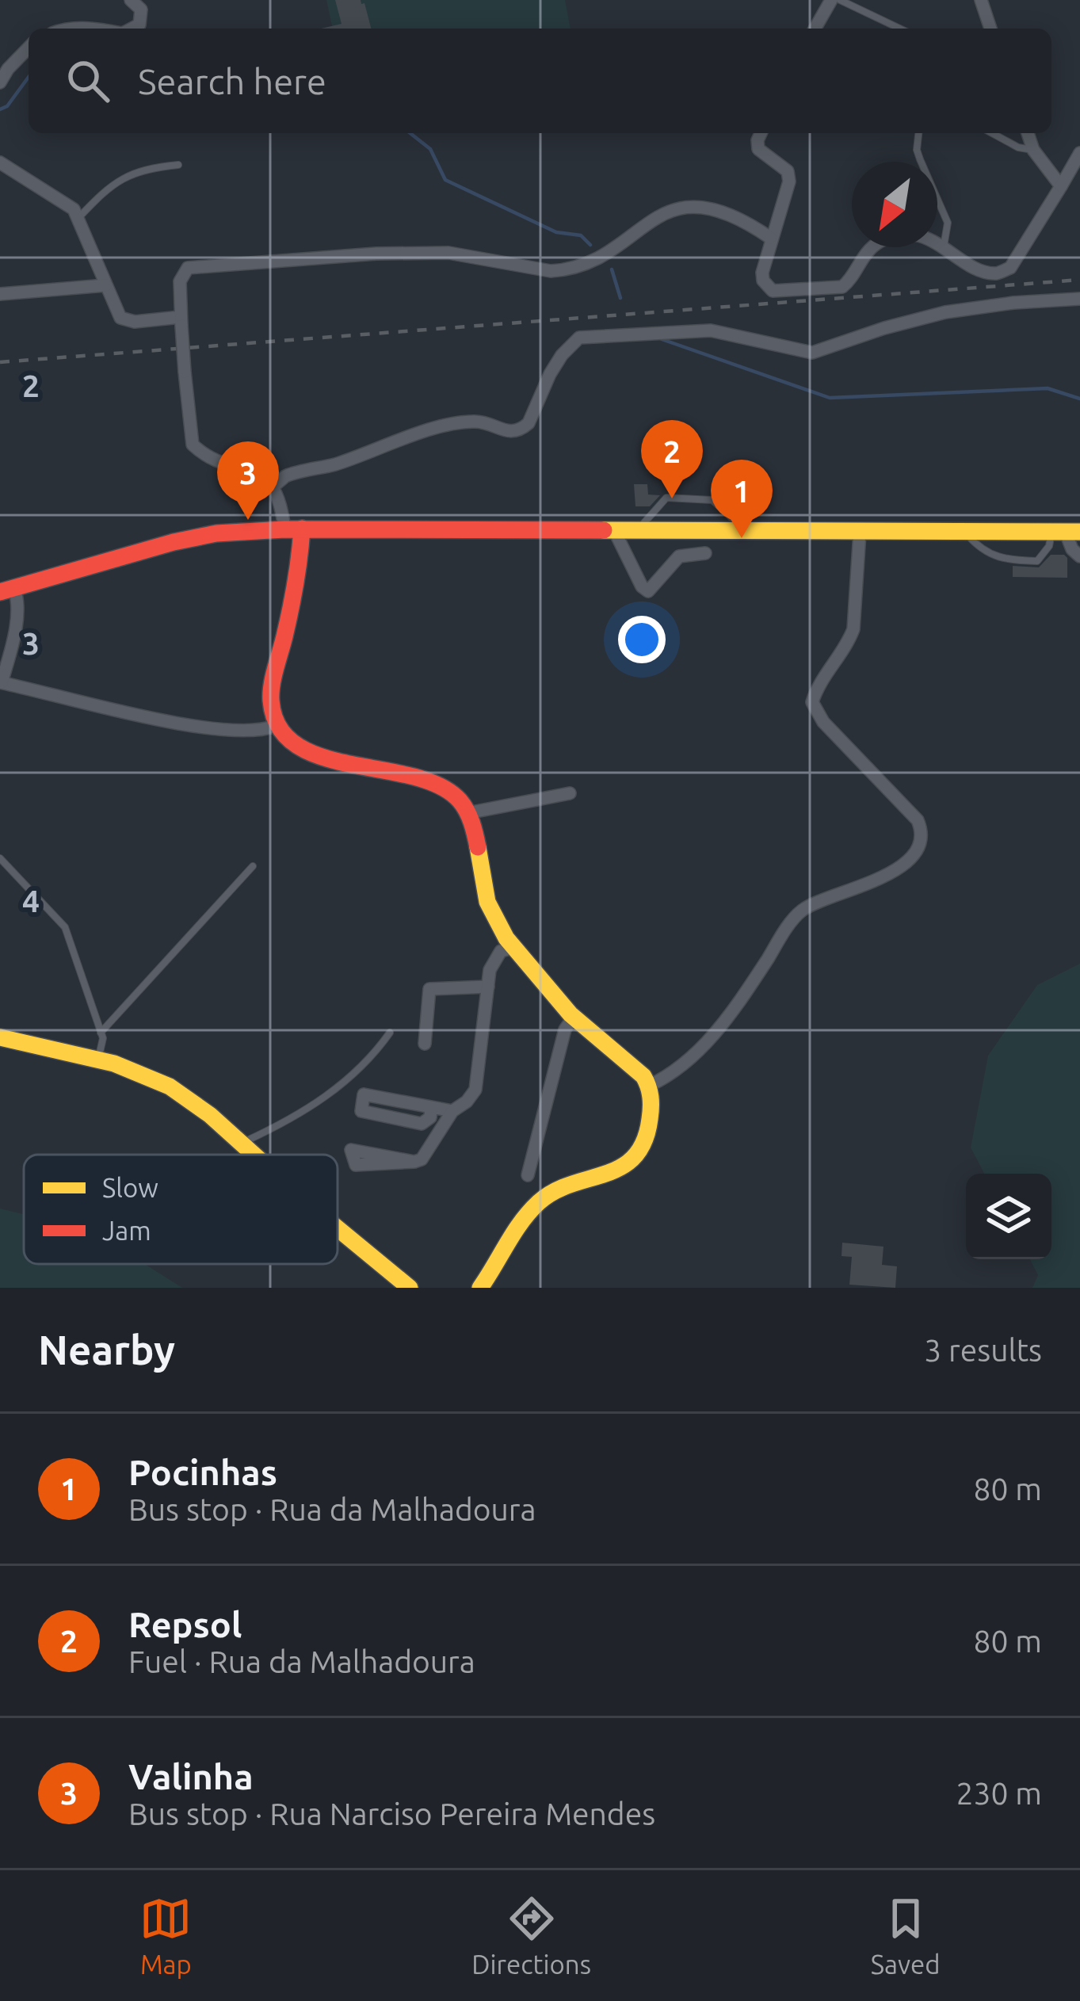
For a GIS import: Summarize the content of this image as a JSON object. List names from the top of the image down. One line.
{"legend":["Slow","Jam"],"north":"bottom left","page":{"search":"Search here","pins":["2","3","1"],"heading":["Nearby","3 results"],"list":[{"mark":"1","name":"Pocinhas","note":"Bus stop · Rua da Malhadoura","value":"80 m"},{"mark":"2","name":"Repsol","note":"Fuel · Rua da Malhadoura","value":"80 m"},{"mark":"3","name":"Valinha","note":"Bus stop · Rua Narciso Pereira Mendes","value":"230 m"}],"nav":["Map","Directions","Saved"]},"grid":{"rows":["2","3","4"]}}
